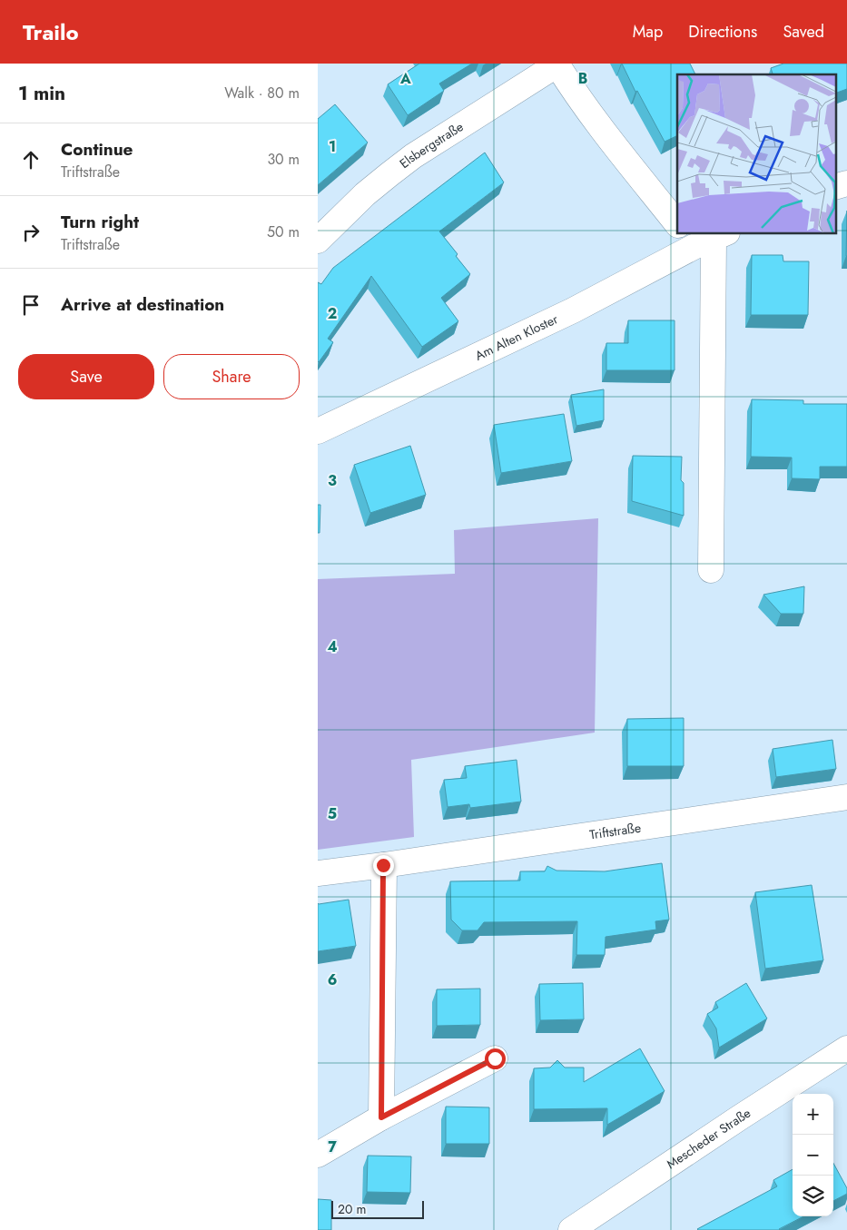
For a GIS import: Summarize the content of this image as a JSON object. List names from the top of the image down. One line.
{"streets":{"street":["Elsbergstraße","Am Alten Kloster","Triftstraße","Mescheder Straße"]},"scale_bar":"20 m","page":{"header":"Trailo","nav":["Map","Directions","Saved"],"heading":["1 min","Walk · 80 m"],"list":[["Continue","Triftstraße","30 m"],["Turn right","Triftstraße","50 m"],"Arrive at destination"],"buttons":["Save","Share"],"map_buttons":["+","−"],"scale":"20 m"},"grid":{"columns":["A","B"],"rows":["1","2","3","4","5","6","7"]}}
